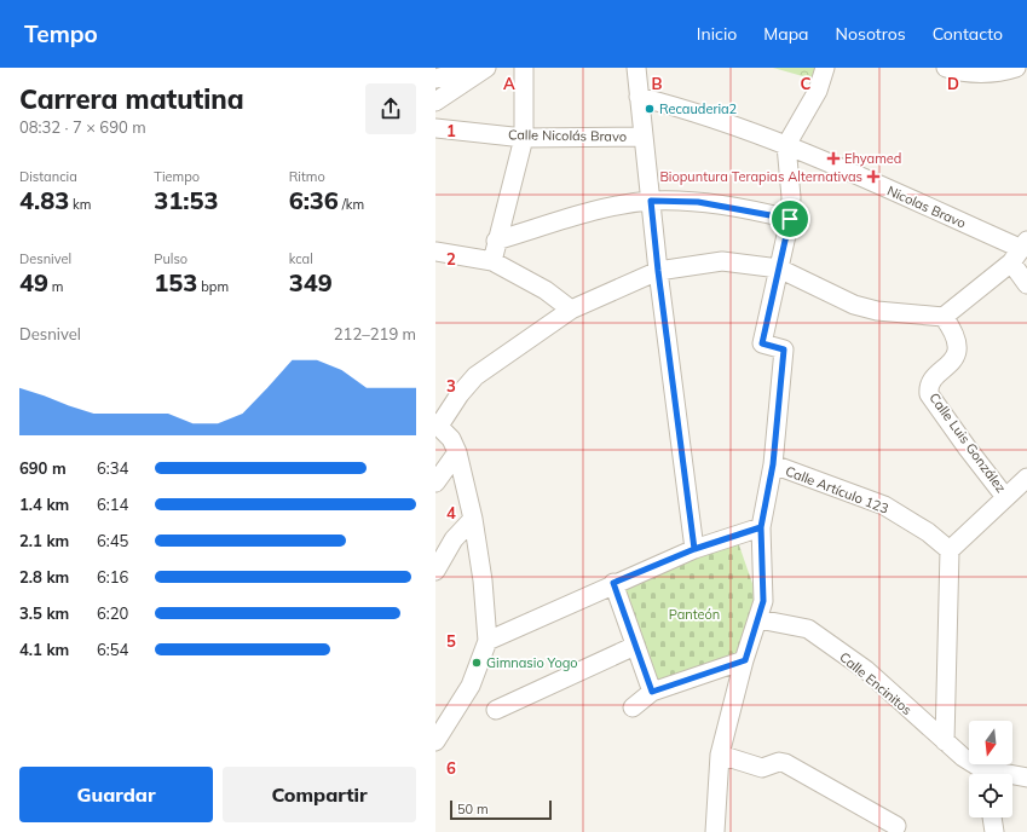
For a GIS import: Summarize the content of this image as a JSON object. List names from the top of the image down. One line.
{"streets":{"street":["Calle Nicolás Bravo","Nicolas Bravo","Calle Luis González","Calle Artículo 123","Calle Encinitos"]},"parks":["Panteón"],"places":{"other":["Recauderia2","Gimnasio Yogo"],"health":["Ehyamed","Biopuntura Terapias Alternativas"]},"scale_bar":"50 m","north":"bottom","page":{"header":"Tempo","nav":["Inicio","Mapa","Nosotros","Contacto"],"heading":["Carrera matutina","08:32 · 7 × 690 m"],"stats":[["Distancia","4.83 km"],["Tiempo","31:53"],["Ritmo","6:36 /km"],["Desnivel","49 m"],["Pulso","153 bpm"],["kcal","349"]],"chart":["Desnivel","212–219 m"],"list":[{"name":"690 m","note":"6:34"},{"name":"1.4 km","note":"6:14"},{"name":"2.1 km","note":"6:45"},{"name":"2.8 km","note":"6:16"},{"name":"3.5 km","note":"6:20"},{"name":"4.1 km","note":"6:54"}],"buttons":["Guardar","Compartir"],"scale":"50 m"},"grid":{"columns":["A","B","C","D"],"rows":["1","2","3","4","5","6"]}}
